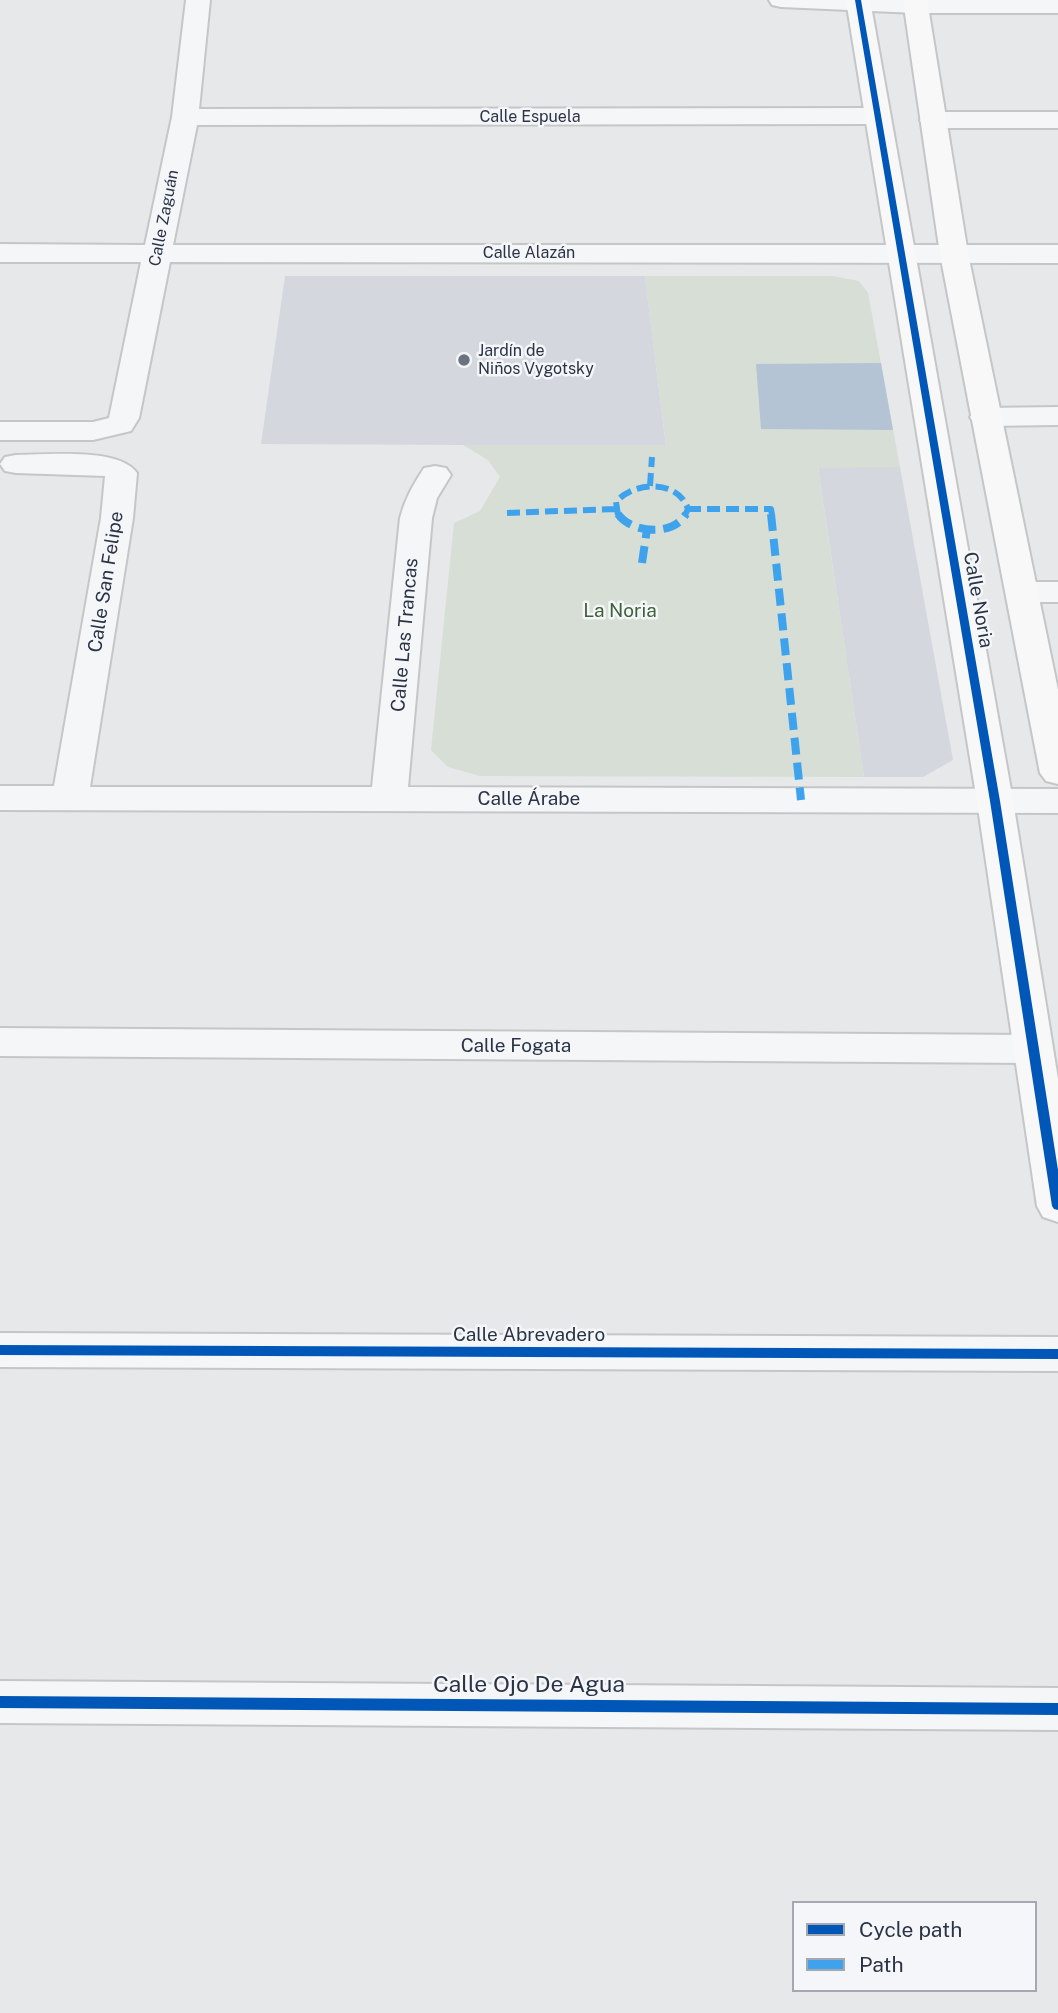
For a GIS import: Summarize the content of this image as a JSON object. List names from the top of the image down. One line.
{"streets":{"street":["Calle Espuela","Calle Zaguán","Calle Alazán","Calle San Felipe","Calle Noria","Calle Las Trancas","Calle Árabe","Calle Fogata","Calle Abrevadero","Calle Ojo De Agua"]},"crossings":[["Calle Espuela","Calle Zaguán"],["Calle Espuela","Calle Noria"],["Calle Zaguán","Calle Alazán"],["Calle Alazán","Calle Noria"],["Calle San Felipe","Calle Árabe"],["Calle Noria","Calle Árabe"],["Calle Noria","Calle Fogata"],["Calle Las Trancas","Calle Árabe"]],"parks":["La Noria"],"places":["Jardín de Niños Vygotsky"],"legend":["Cycle path","Path"]}
